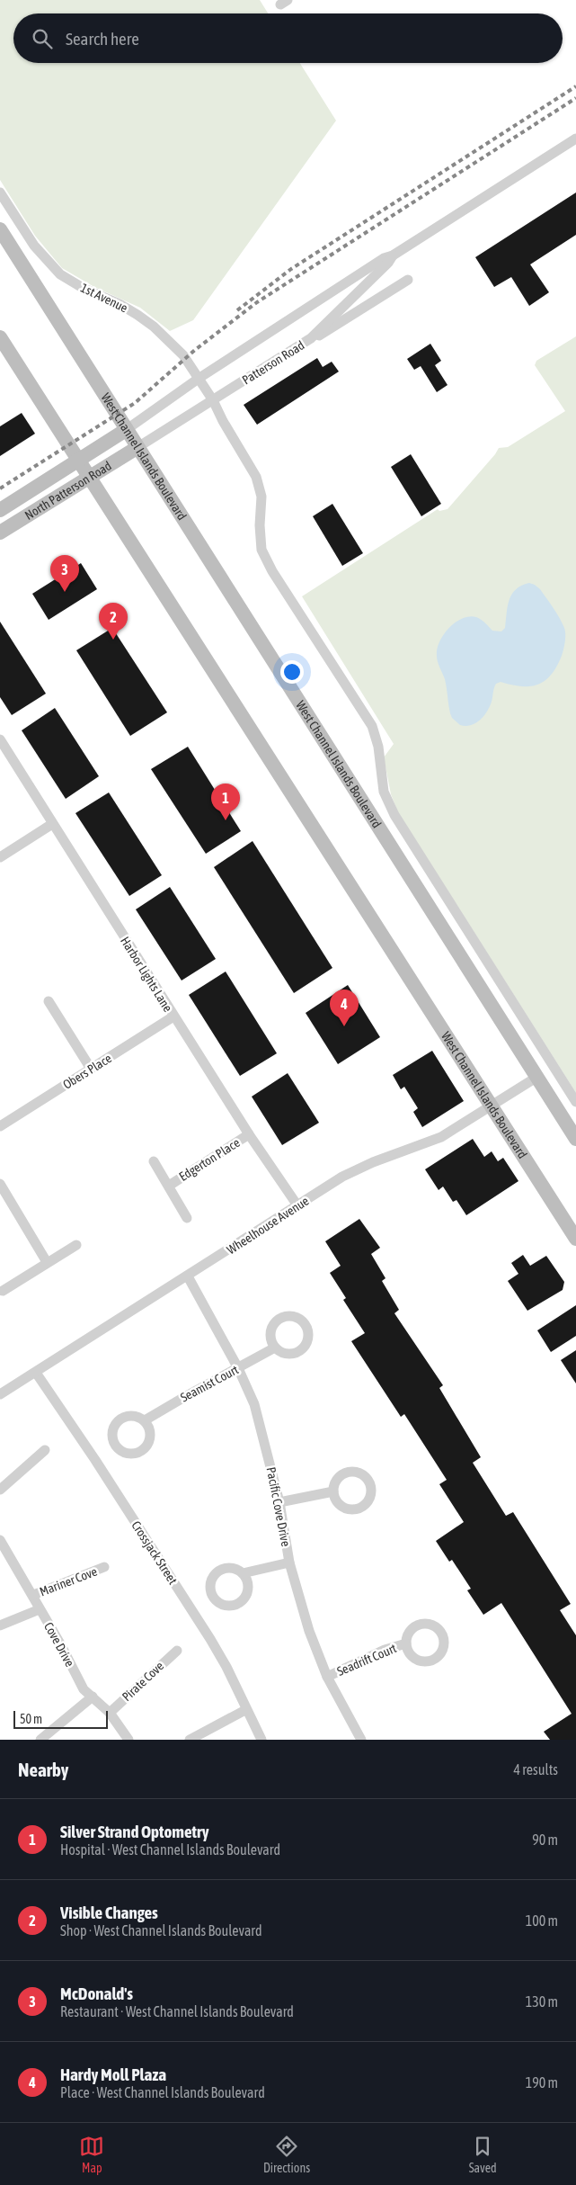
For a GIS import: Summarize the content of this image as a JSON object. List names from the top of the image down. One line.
{"streets":{"main road":["West Channel Islands Boulevard","North Patterson Road"],"street":["1st Avenue","Patterson Road","Harbor Lights Lane","Obers Place","Edgerton Place","Wheelhouse Avenue","Seamist Court","Pacific Cove Drive","Crossjack Street","Mariner Cove","Cove Drive","Seadrift Court","Pirate Cove"]},"crossings":[["1st Avenue","Patterson Road"],["Patterson Road","West Channel Islands Boulevard"],["Patterson Road","North Patterson Road"],["West Channel Islands Boulevard","North Patterson Road"],["West Channel Islands Boulevard","Wheelhouse Avenue"],["Harbor Lights Lane","Obers Place"],["Harbor Lights Lane","Edgerton Place"],["Harbor Lights Lane","Wheelhouse Avenue"],["Wheelhouse Avenue","Pacific Cove Drive"],["Wheelhouse Avenue","Crossjack Street"],["Seamist Court","Pacific Cove Drive"],["Pacific Cove Drive","Seadrift Court"],["Mariner Cove","Cove Drive"],["Cove Drive","Pirate Cove"]],"scale_bar":"50 m","page":{"search":"Search here","pins":["3","2","1","4"],"scale":"50 m","heading":["Nearby","4 results"],"list":[{"mark":"1","name":"Silver Strand Optometry","note":"Hospital · West Channel Islands Boulevard","value":"90 m"},{"mark":"2","name":"Visible Changes","note":"Shop · West Channel Islands Boulevard","value":"100 m"},{"mark":"3","name":"McDonald's","note":"Restaurant · West Channel Islands Boulevard","value":"130 m"},{"mark":"4","name":"Hardy Moll Plaza","note":"Place · West Channel Islands Boulevard","value":"190 m"}],"nav":["Map","Directions","Saved"]}}
